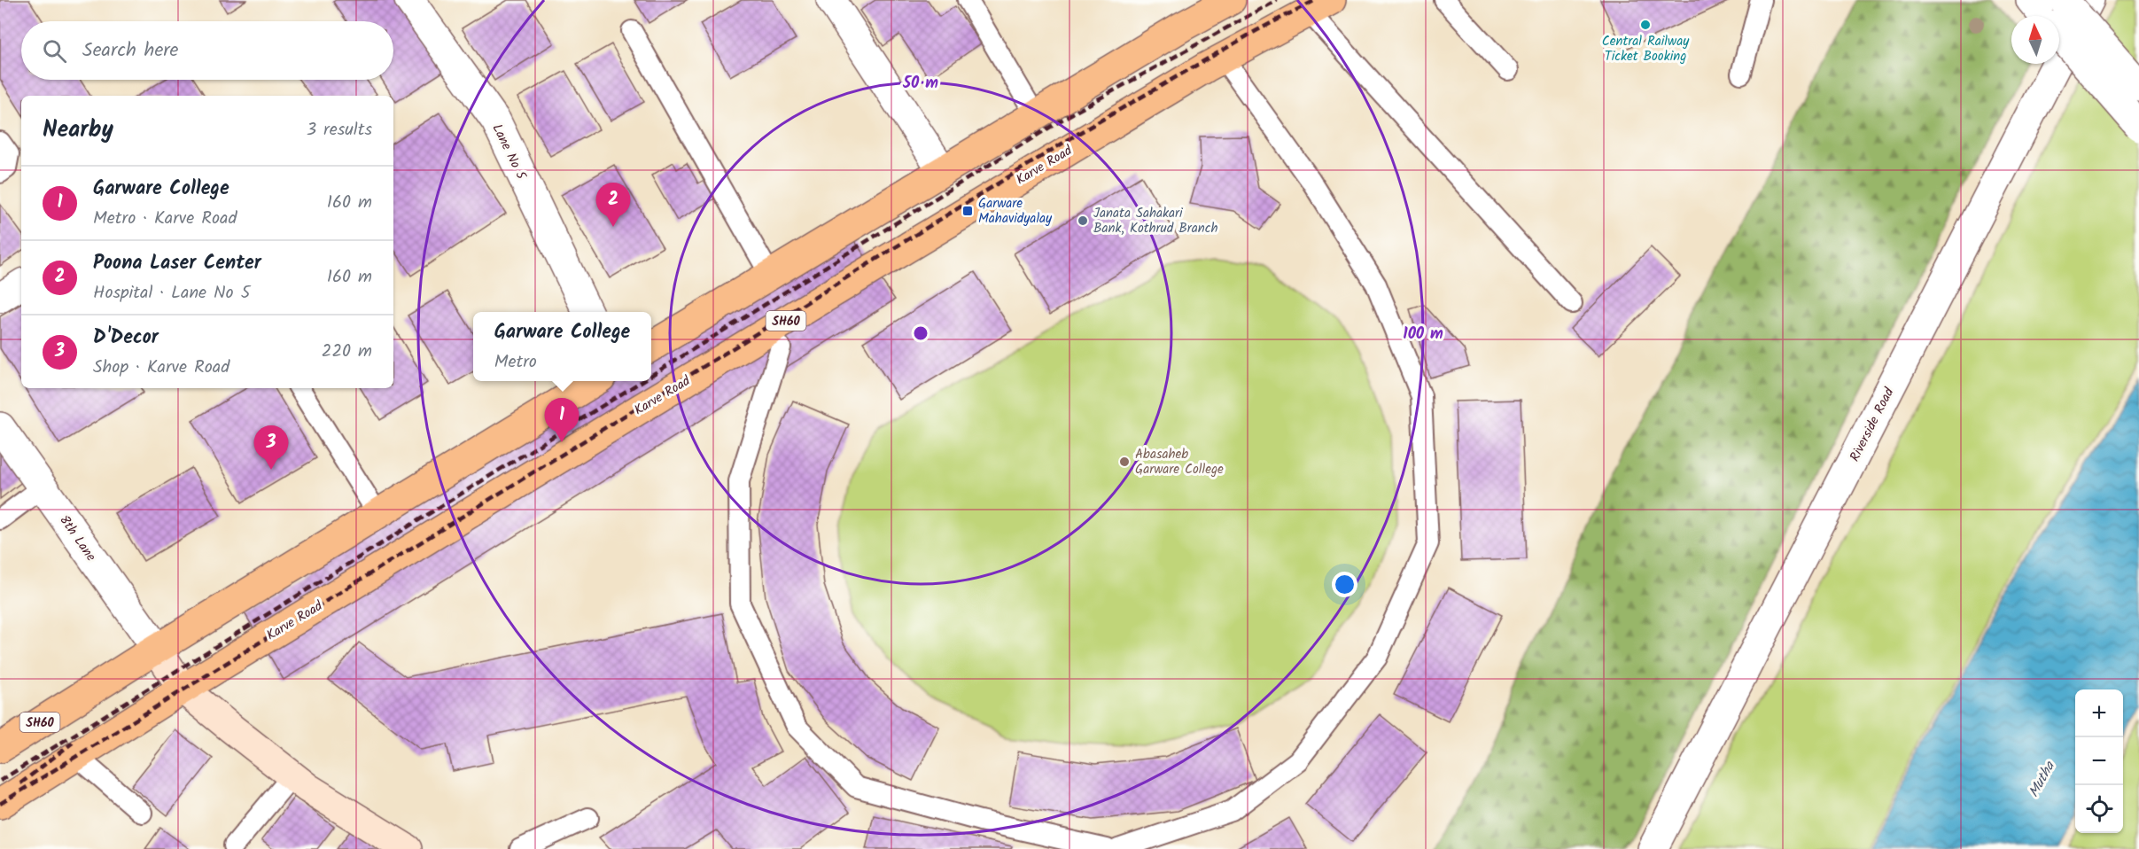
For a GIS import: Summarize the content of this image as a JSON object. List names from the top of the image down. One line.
{"streets":{"main road":["Karve Road","SH60"],"street":["Lane No 5","Riverside Road","8th Lane"]},"crossings":[["SH60","8th Lane"]],"water":["Mutha"],"places":{"other":["Central Railway Ticket Booking","Janata Sahakari Bank, Kothrud Branch","Abasaheb Garware College"],"transit":["Garware Mahavidyalay"]},"north":"top","page":{"search":"Search here","heading":["Nearby","3 results"],"list":[{"mark":"1","name":"Garware College","note":"Metro · Karve Road","value":"160 m"},{"mark":"2","name":"Poona Laser Center","note":"Hospital · Lane No 5","value":"160 m"},{"mark":"3","name":"D'Decor","note":"Shop · Karve Road","value":"220 m"}],"pins":["2","1","3"],"popup":["Garware College","Metro"],"map_buttons":["+","−"]},"rings":["50 m","100 m"]}
